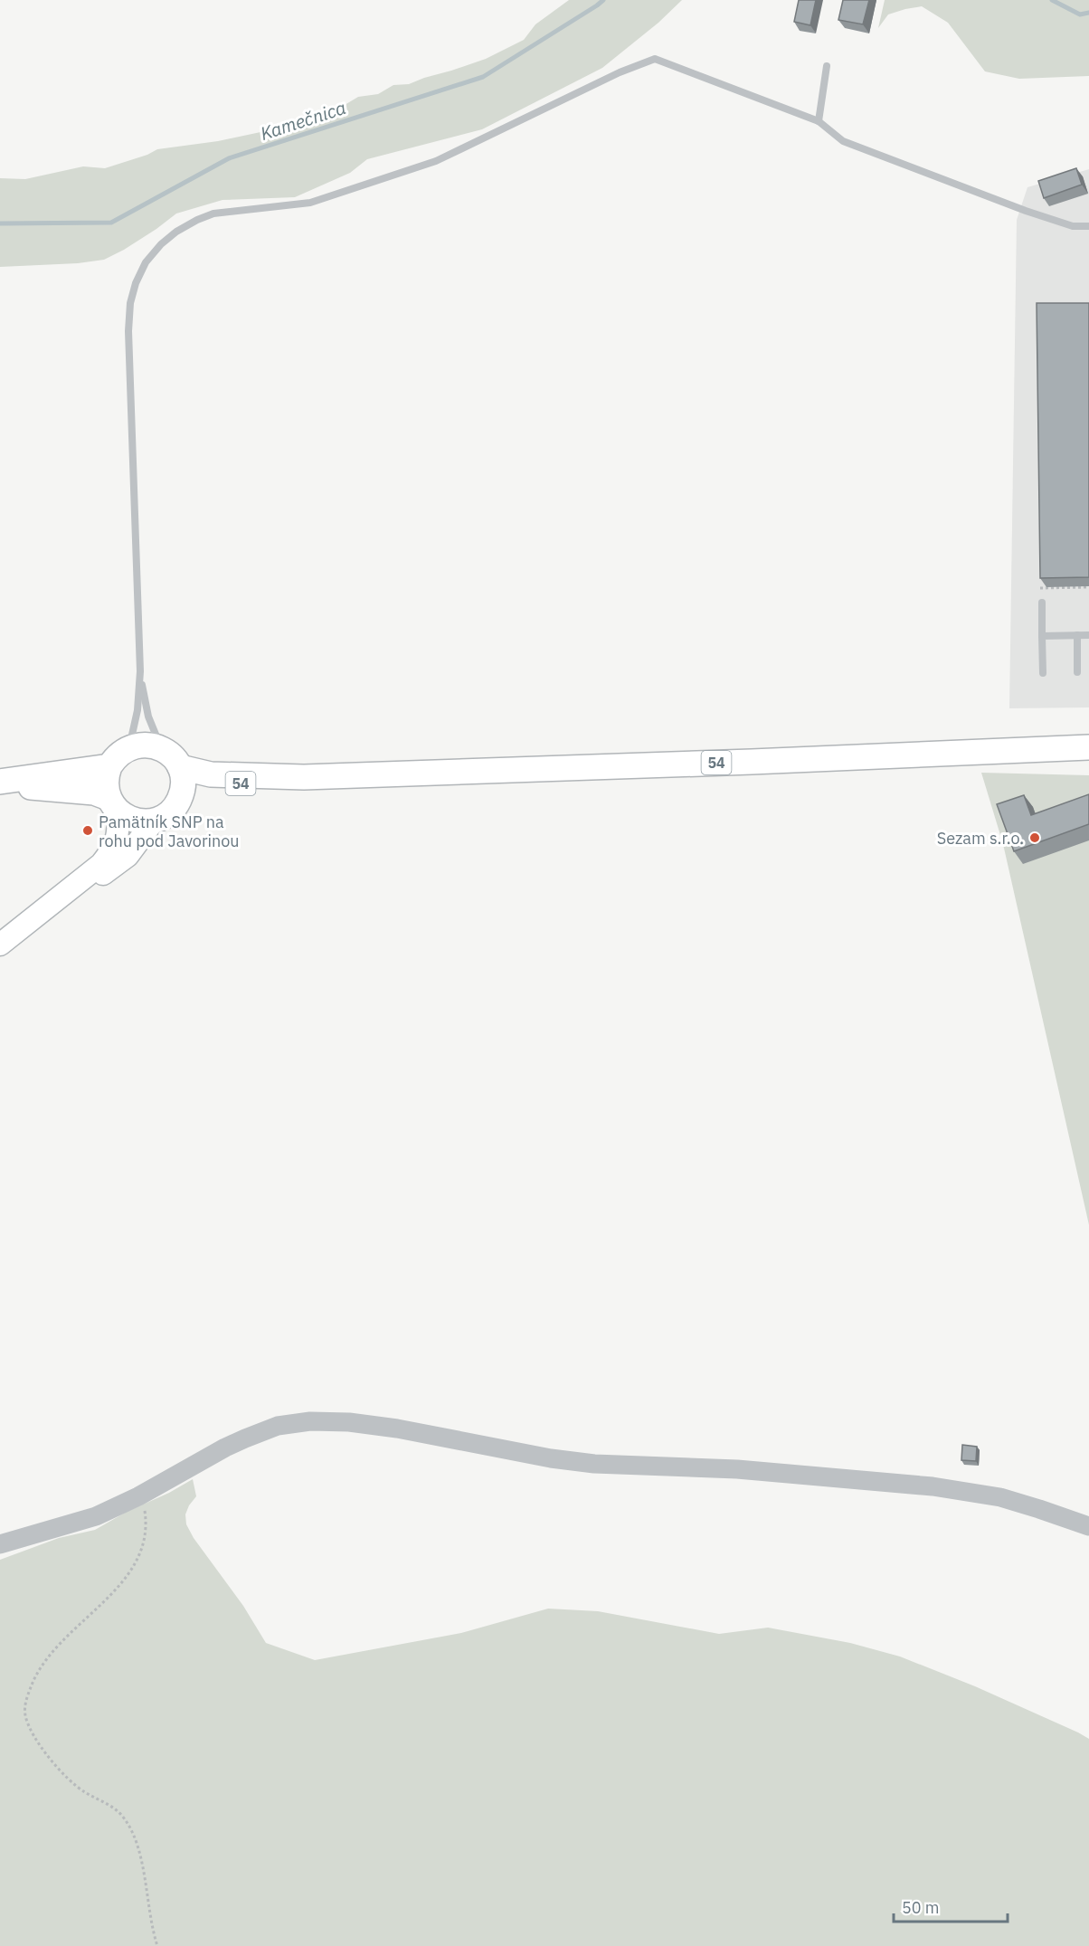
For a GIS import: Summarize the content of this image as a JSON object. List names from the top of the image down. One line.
{"streets":{"main road":["54"]},"water":["Kamečnica"],"places":["Pamätník SNP na rohu pod Javorinou","Sezam s.r.o."],"scale_bar":"50 m"}
